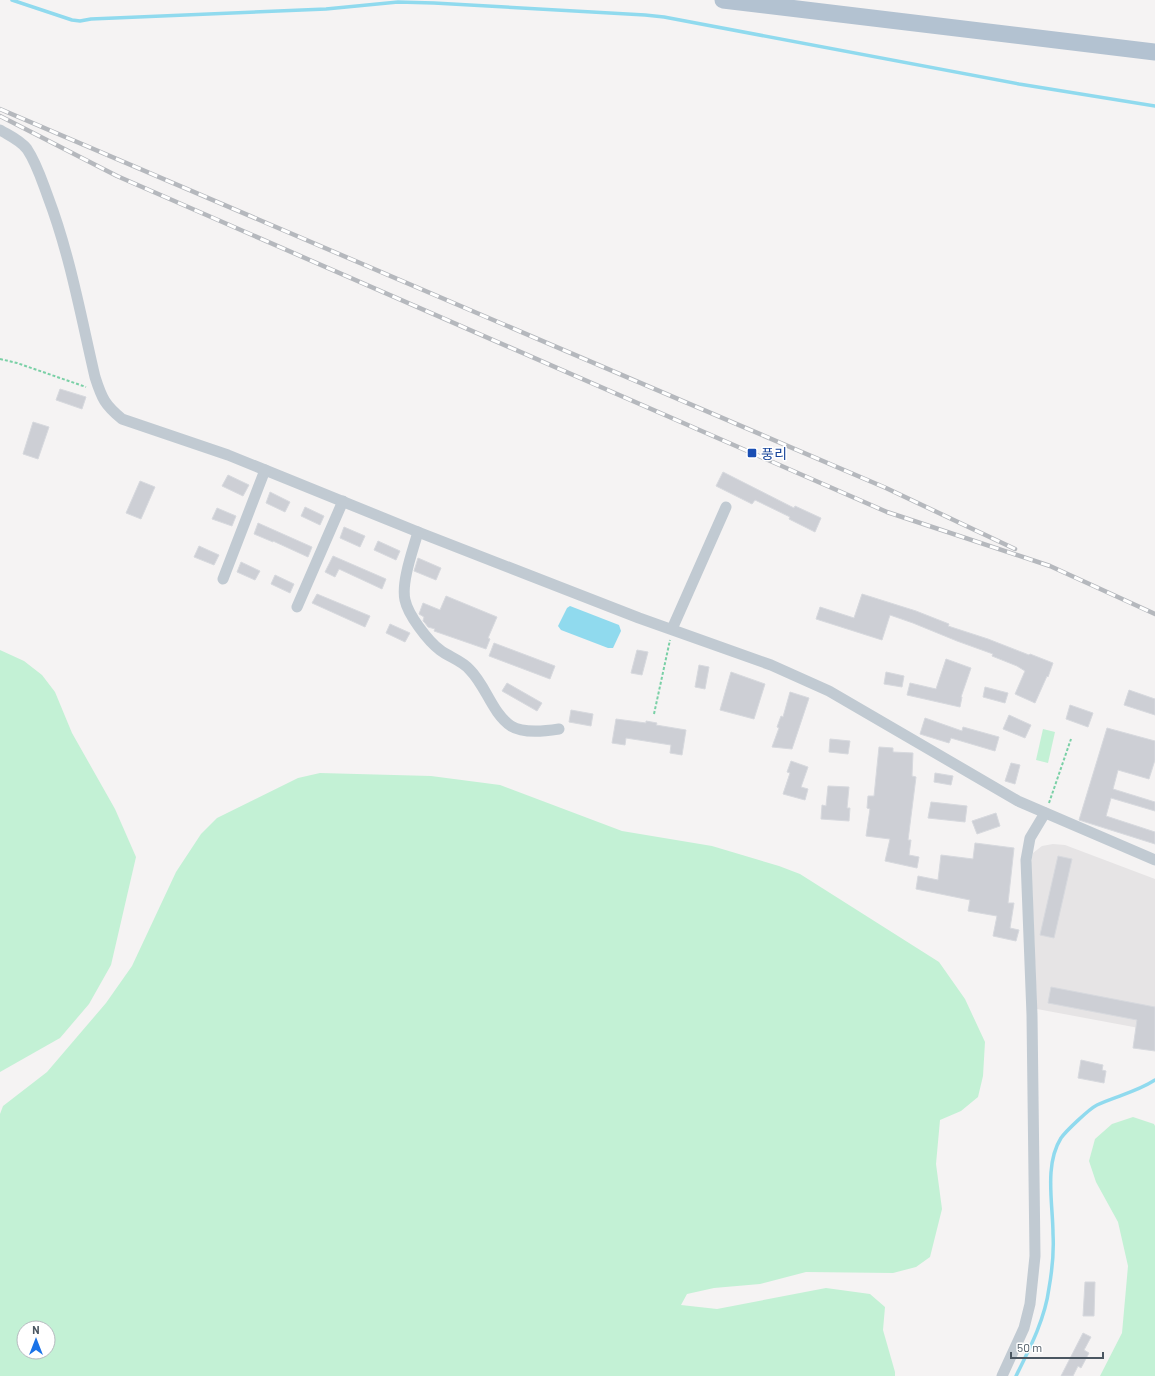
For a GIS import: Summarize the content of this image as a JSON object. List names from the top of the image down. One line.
{"places":{"transit":["풍리"]},"scale_bar":"50 m","north":"top"}
